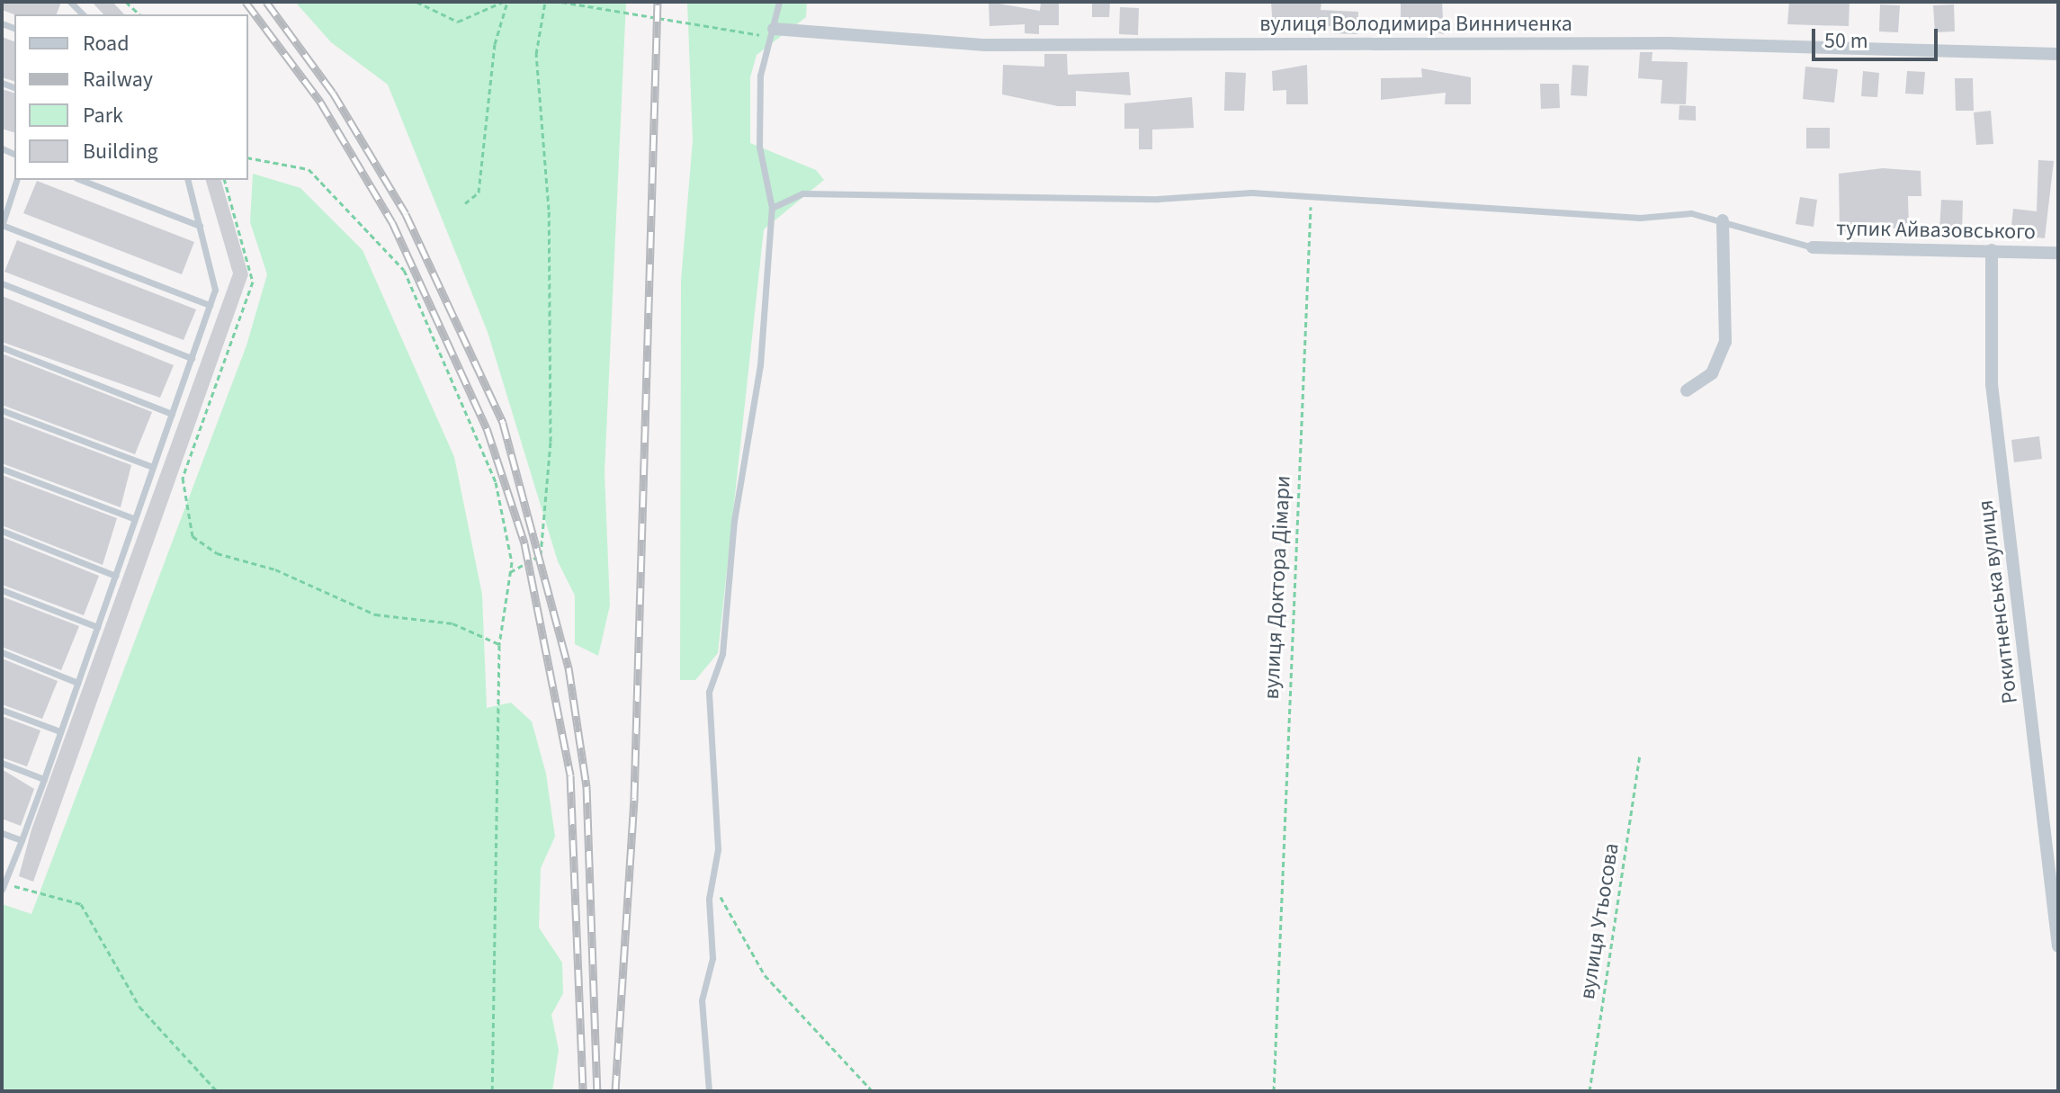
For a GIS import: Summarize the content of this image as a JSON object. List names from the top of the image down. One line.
{"streets":{"street":["вулиця Володимира Винниченка","тупик Айвазовського","Рокитненська вулиця"],"path":["вулиця Доктора Дімари","вулиця Утьосова"]},"crossings":[["тупик Айвазовського","Рокитненська вулиця"]],"legend":["Road","Railway","Park","Building"],"scale_bar":"50 m"}
